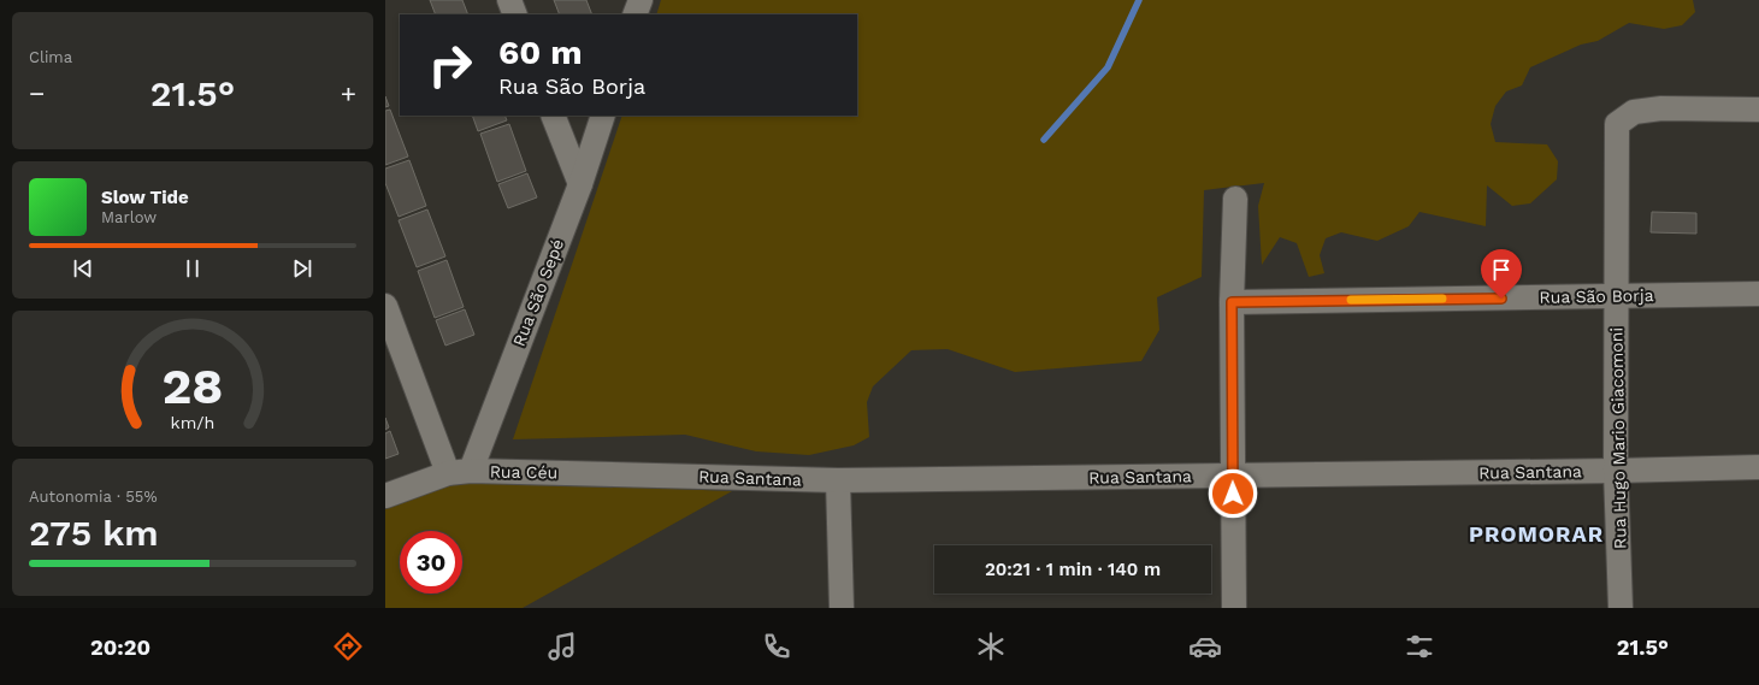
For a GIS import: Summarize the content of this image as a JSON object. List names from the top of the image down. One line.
{"streets":{"street":["Rua São Sepé","Rua São Borja","Rua Hugo Mario Giacomoni","Rua Céu","Rua Santana"]},"crossings":[["Rua São Sepé","Rua Céu"],["Rua São Borja","Rua Hugo Mario Giacomoni"],["Rua Hugo Mario Giacomoni","Rua Santana"],["Rua Céu","Rua Santana"]],"districts":["PROMORAR"],"page":{"tile":["Clima",["Autonomia · 55%","275 km"]],"turn":["60 m","Rua São Borja"],"heat":["−","21.5°","+"],"song":["Slow Tide","Marlow"],"limit":"30","trip":"20:21 · 1 min · 140 m","tabs":["20:20","21.5°"],"gauge":["28","km/h"]}}
